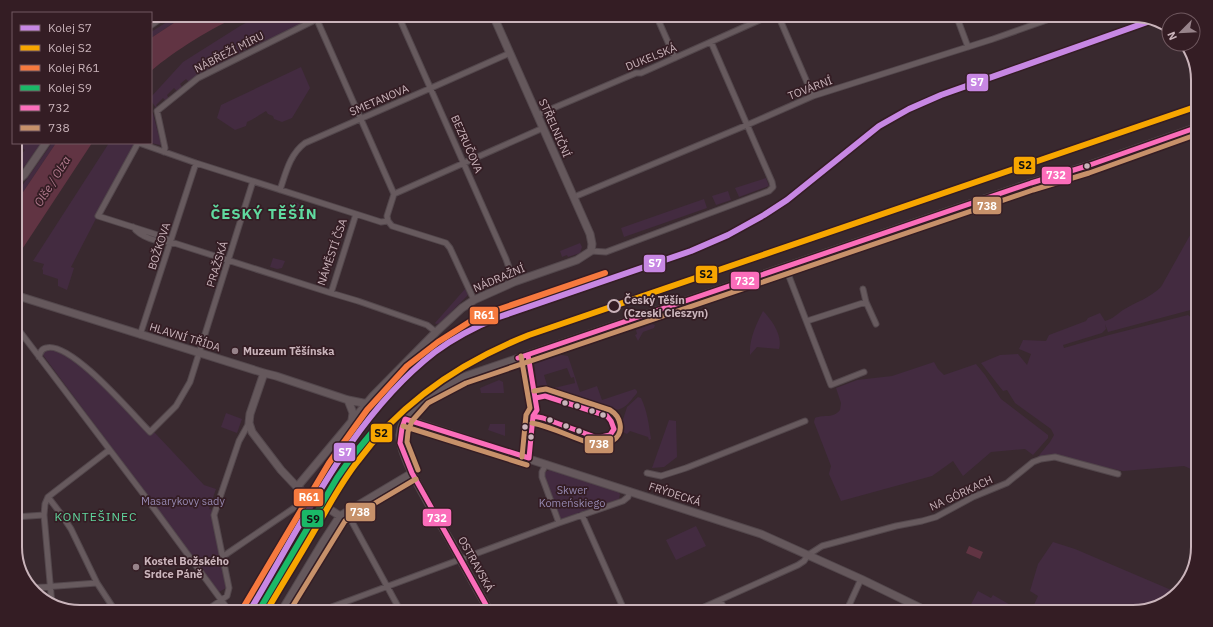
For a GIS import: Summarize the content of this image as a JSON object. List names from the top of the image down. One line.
{"streets":{"main road":["STŘELNIČNÍ","NÁDRAŽNÍ","HLAVNÍ TŘÍDA","FRÝDECKÁ","OSTRAVSKÁ"],"street":["NÁBŘEŽÍ MÍRU","DUKELSKÁ","TOVÁRNÍ","SMETANOVA","BEZRUČOVA","BOŽKOVA","NÁMĚSTÍ ČSA","PRAŽSKÁ","NA GÓRKACH"]},"crossings":[["NÁBŘEŽÍ MÍRU","NÁMĚSTÍ ČSA"],["DUKELSKÁ","STŘELNIČNÍ"],["TOVÁRNÍ","STŘELNIČNÍ"],["TOVÁRNÍ","NÁDRAŽNÍ"],["SMETANOVA","STŘELNIČNÍ"],["SMETANOVA","BEZRUČOVA"],["SMETANOVA","NÁMĚSTÍ ČSA"],["STŘELNIČNÍ","NÁDRAŽNÍ"],["BEZRUČOVA","NÁDRAŽNÍ"],["BOŽKOVA","NÁMĚSTÍ ČSA"],["BOŽKOVA","HLAVNÍ TŘÍDA"],["NÁMĚSTÍ ČSA","PRAŽSKÁ"],["PRAŽSKÁ","HLAVNÍ TŘÍDA"],["NÁDRAŽNÍ","HLAVNÍ TŘÍDA"],["NA GÓRKACH","FRÝDECKÁ"],["FRÝDECKÁ","OSTRAVSKÁ"]],"districts":["ČESKÝ TĚŠÍN","KONTEŠINEC"],"water":["Olše / Olza"],"parks":["Skwer Komeńskiego","Masarykovy sady"],"places":["Český Těšín (Czeski Cieszyn)","Muzeum Těšínska","Kostel Božského Srdce Páně"],"lines":["rail line S7","rail line S2","transit line 732","transit line 738","rail line R61","rail line S9"],"legend":["Kolej S7","Kolej S2","Kolej R61","Kolej S9","732","738"],"north":"bottom left"}
